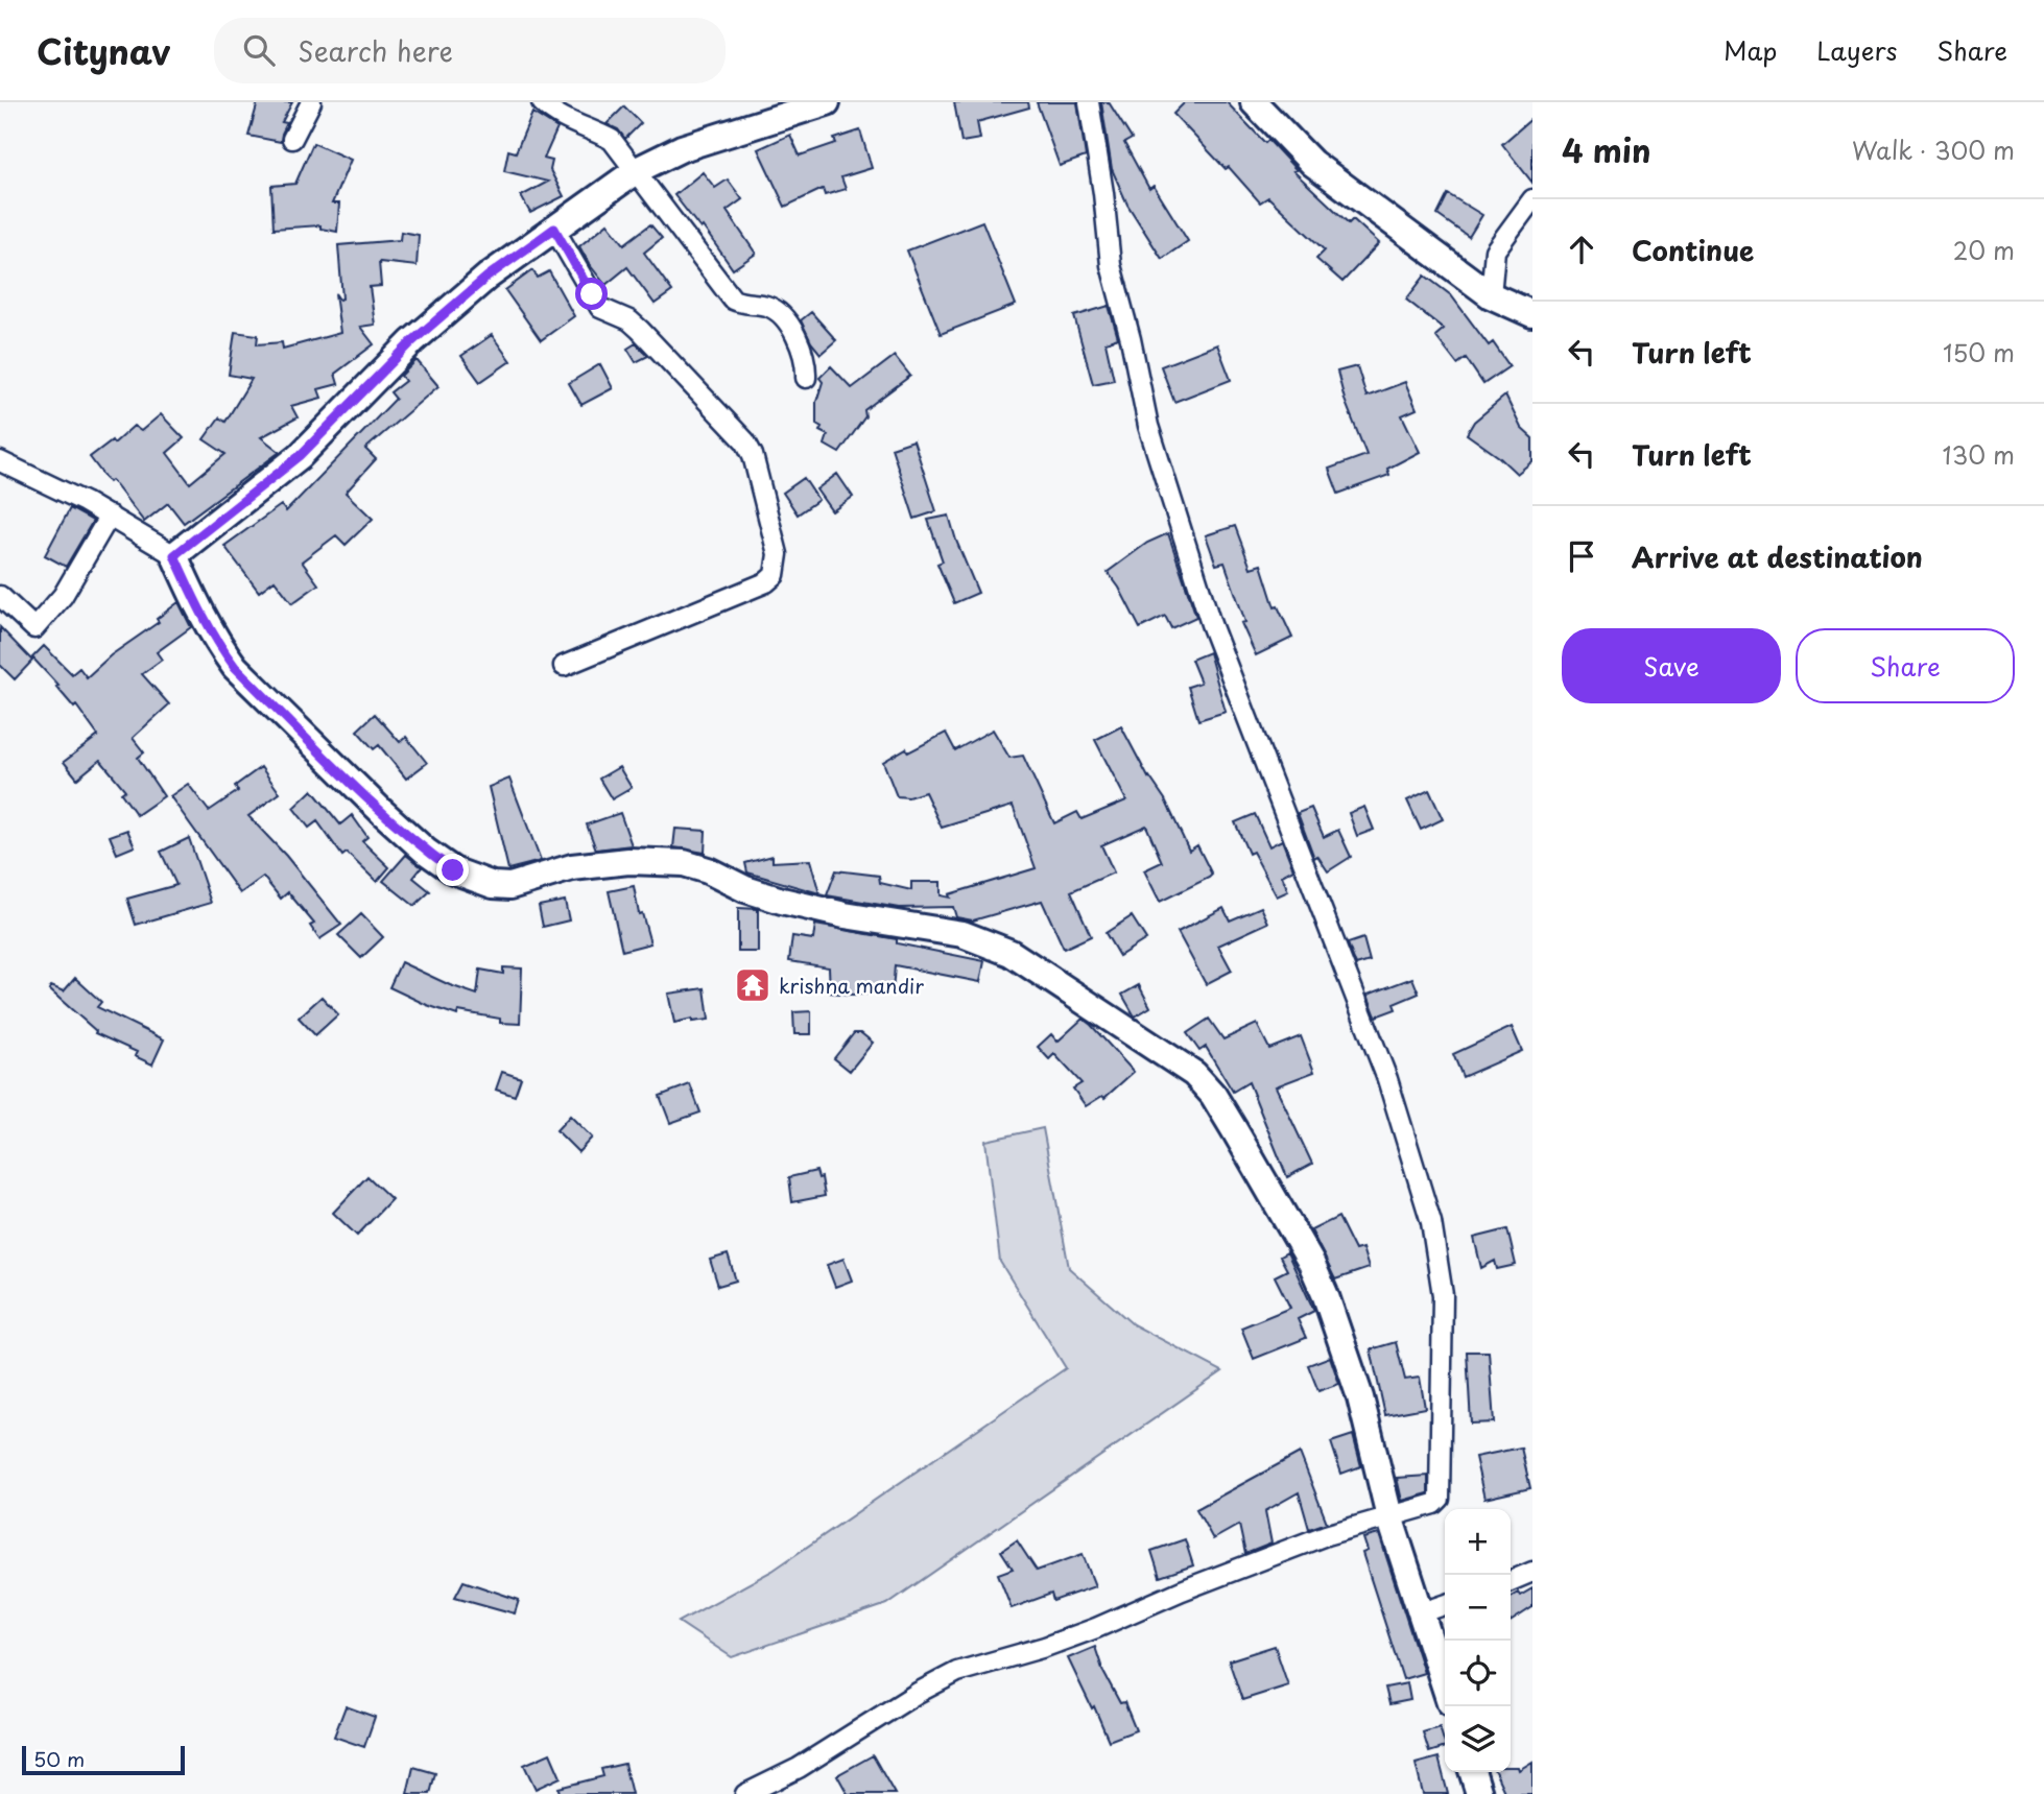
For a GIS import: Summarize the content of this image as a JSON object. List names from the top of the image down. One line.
{"places":{"temple":["krishna mandir"]},"scale_bar":"50 m","page":{"header":"Citynav","search":"Search here","nav":["Map","Layers","Share"],"heading":["4 min","Walk · 300 m"],"list":[["Continue","20 m"],["Turn left","150 m"],["Turn left","130 m"],"Arrive at destination"],"buttons":["Save","Share"],"map_buttons":["+","−"],"scale":"50 m"}}
